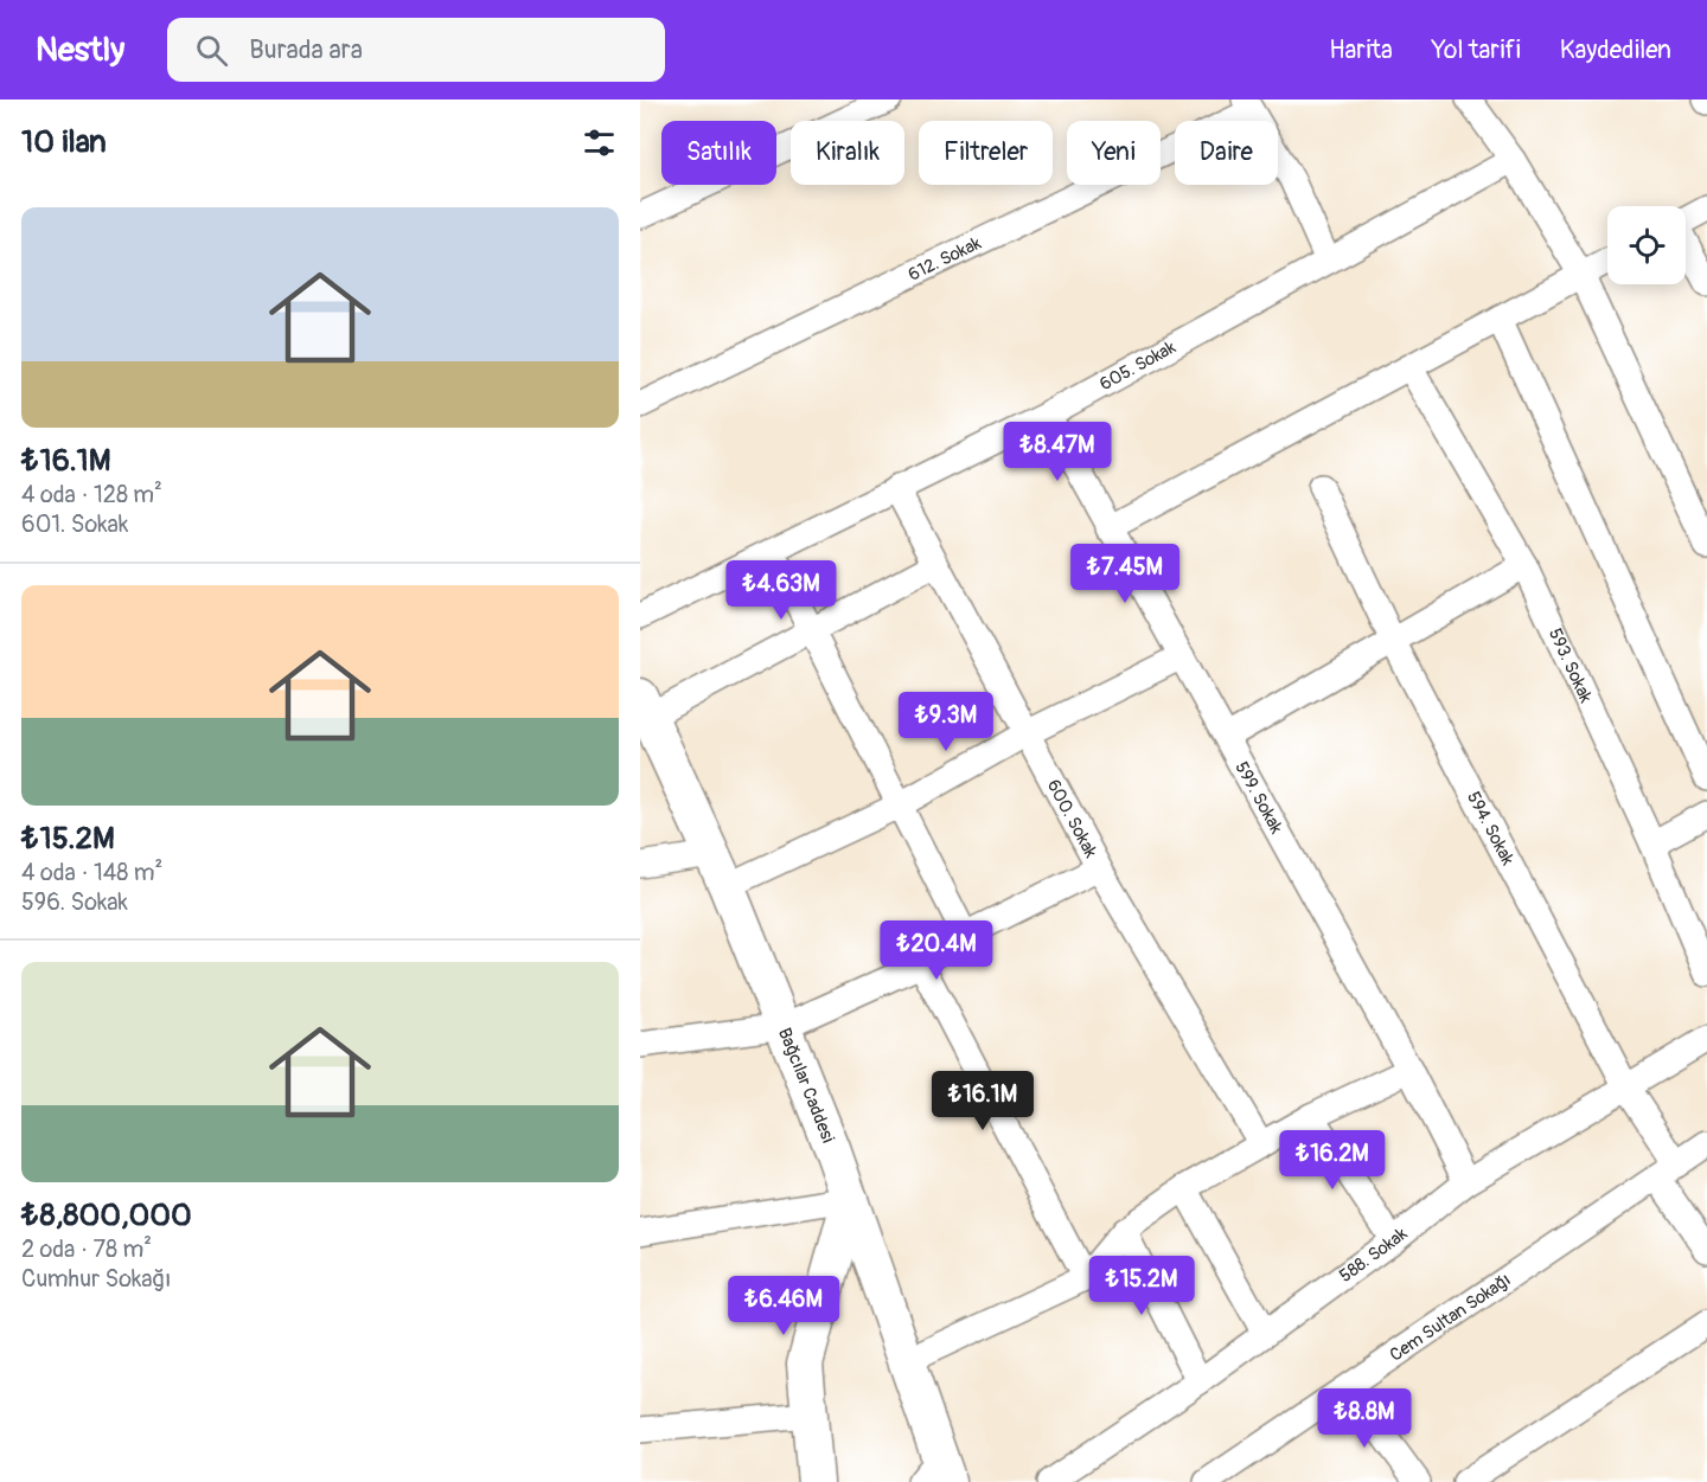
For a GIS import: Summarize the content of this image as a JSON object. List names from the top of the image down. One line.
{"streets":{"main road":["Bağcılar Caddesi"],"street":["612. Sokak","605. Sokak","593. Sokak","599. Sokak","600. Sokak","594. Sokak","588. Sokak","Cem Sultan Sokağı"]},"crossings":[["605. Sokak","599. Sokak"],["605. Sokak","600. Sokak"],["599. Sokak","588. Sokak"],["594. Sokak","588. Sokak"],["594. Sokak","Cem Sultan Sokağı"]],"page":{"header":"Nestly","search":"Burada ara","nav":["Harita","Yol tarifi","Kaydedilen"],"heading":"10 ilan","chip":["Satılık","Kiralık","Filtreler","Yeni","Daire"],"list":[{"name":"₺16.1M","note":"4 oda · 128 m² · 601. Sokak"},{"name":"₺15.2M","note":"4 oda · 148 m² · 596. Sokak"},{"name":"₺8,800,000","note":"2 oda · 78 m² · Cumhur Sokağı"}],"price":["₺8.47M","₺7.45M","₺4.63M","₺9.3M","₺20.4M","₺16.1M","₺16.2M","₺15.2M","₺6.46M","₺8.8M"]}}
